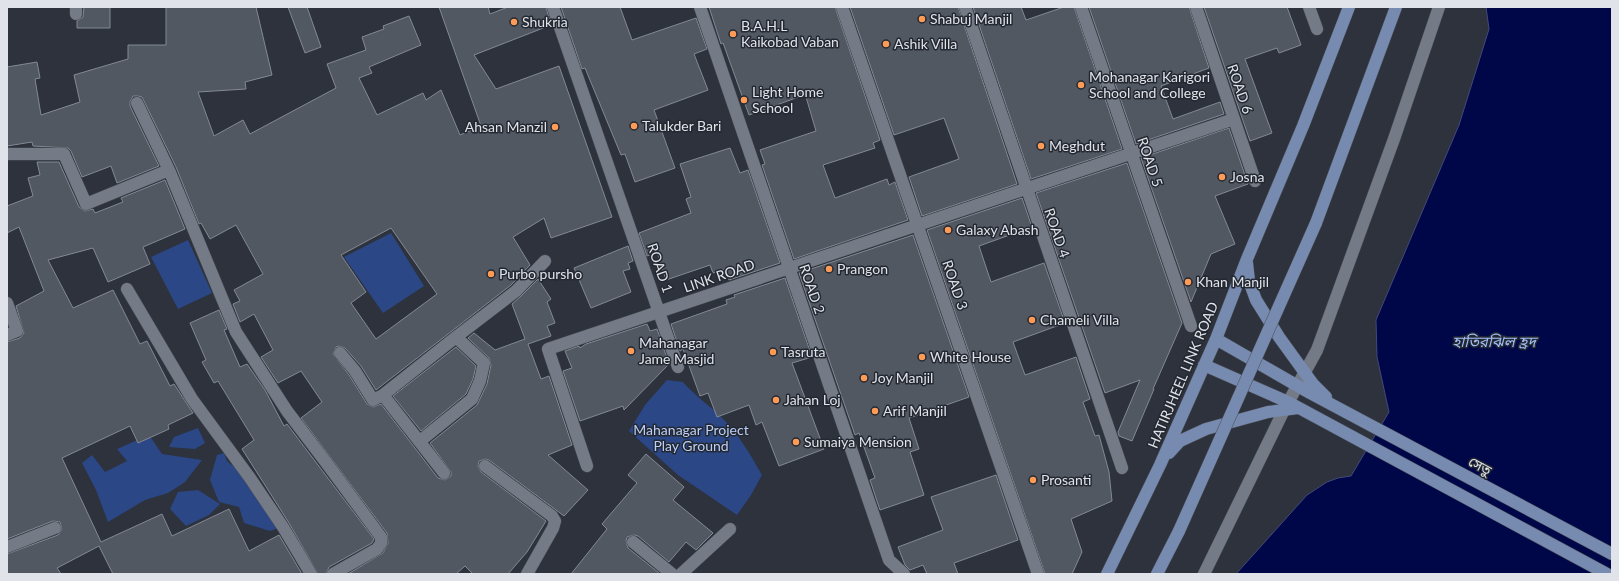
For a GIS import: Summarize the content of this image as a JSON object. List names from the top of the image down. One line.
{"streets":{"main road":["HATIRJHEEL LINK ROAD","সেতু"],"street":["ROAD 6","ROAD 5","ROAD 4","ROAD 1","LINK ROAD","ROAD 3","ROAD 2"]},"crossings":[["ROAD 6","LINK ROAD"],["ROAD 5","LINK ROAD"],["ROAD 4","LINK ROAD"],["ROAD 1","LINK ROAD"],["LINK ROAD","ROAD 3"],["LINK ROAD","ROAD 2"]],"water":["হাতিরঝিল হ্রদ"],"parks":["Mahanagar Project Play Ground"],"places":["Shabuj Manjil","Shukria","B.A.H.L Kaikobad Vaban","Ashik Villa","Mohanagar Karigori School and College","Light Home School","Talukder Bari","Ahsan Manzil","Meghdut","Josna","Galaxy Abash","Prangon","Purbo pursho","Khan Manjil","Chameli Villa","Mahanagar Jame Masjid","Tasruta","White House","Joy Manjil","Jahan Loj","Arif Manjil","Sumaiya Mension","Prosanti"]}
